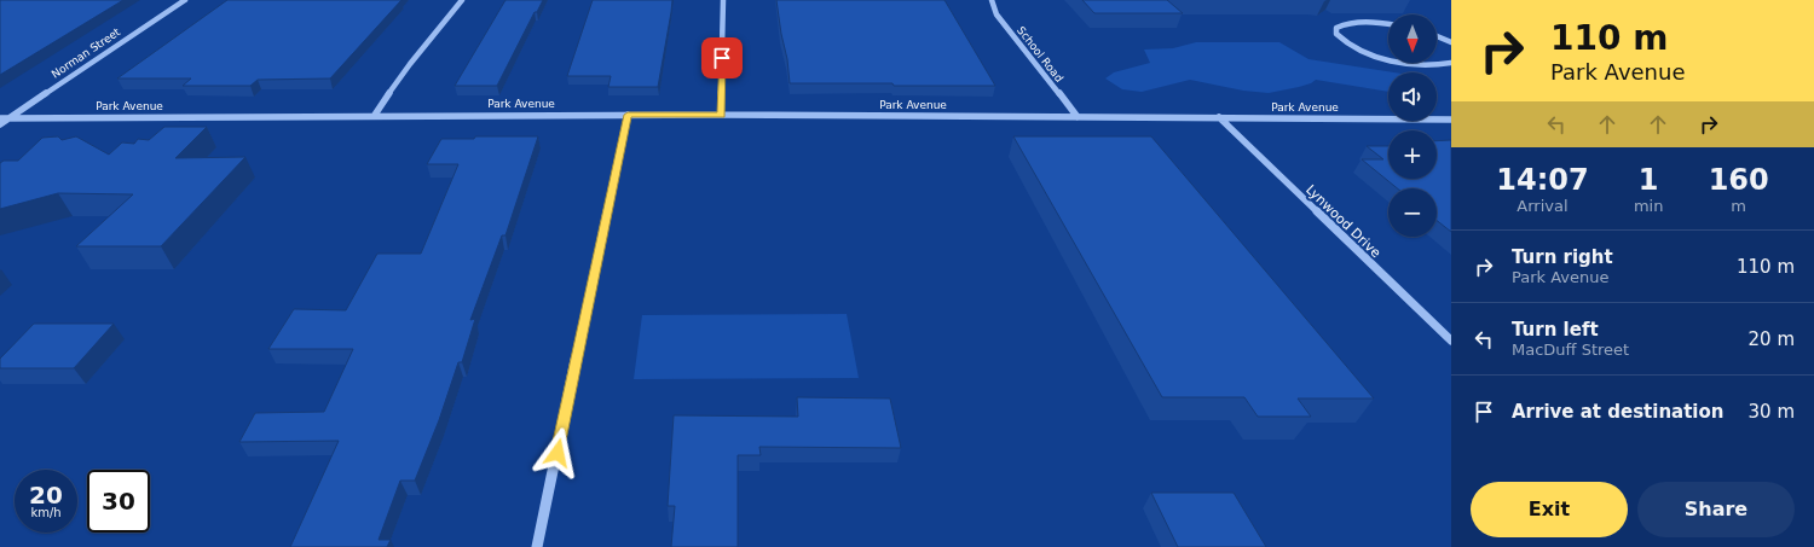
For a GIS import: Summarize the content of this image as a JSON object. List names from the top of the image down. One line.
{"streets":{"street":["Norman Street","School Road","Park Avenue","Lynwood Drive"]},"crossings":[["Norman Street","Park Avenue"],["School Road","Park Avenue"],["Park Avenue","Lynwood Drive"]],"north":"bottom","page":{"turn":["110 m","Park Avenue"],"map_buttons":["+","−"],"eta":["14:07","Arrival","1","min","160","m"],"list":[{"name":"Turn right","note":"Park Avenue","value":"110 m"},{"name":"Turn left","note":"MacDuff Street","value":"20 m"},{"name":"Arrive at destination","value":"30 m"}],"speed":"20 km/h","limit":"30","buttons":["Exit","Share"]}}
